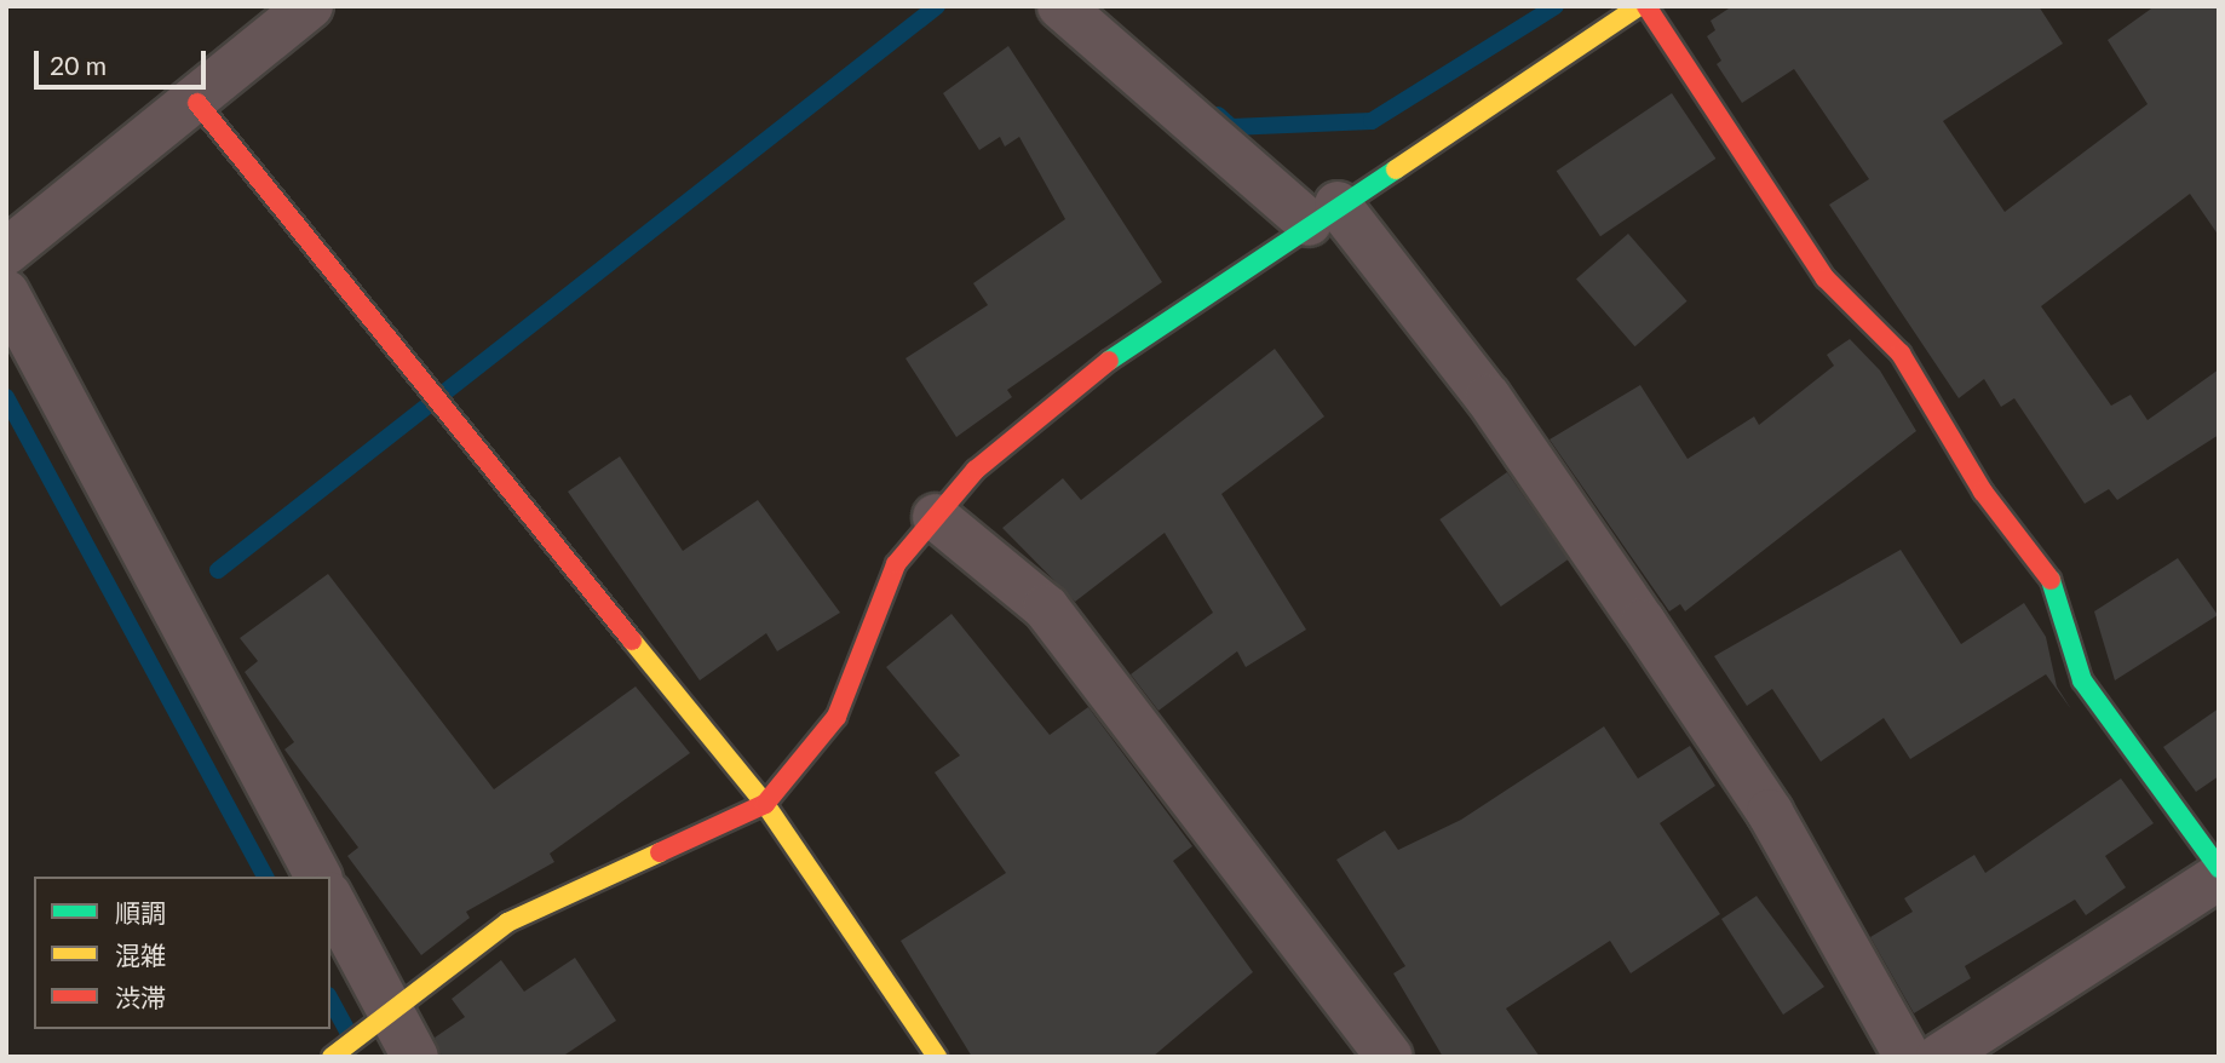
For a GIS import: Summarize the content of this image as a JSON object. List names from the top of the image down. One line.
{"legend":["順調","混雑","渋滞"],"scale_bar":"20 m"}
